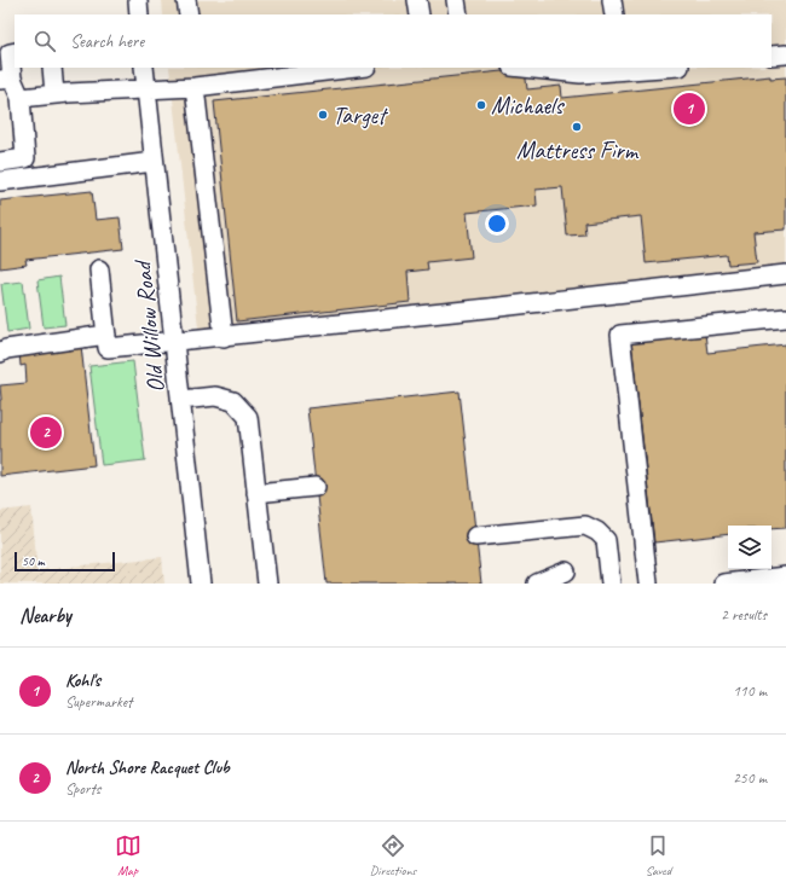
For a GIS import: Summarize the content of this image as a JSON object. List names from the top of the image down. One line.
{"streets":{"street":["Old Willow Road"]},"places":["Michaels","Target","Mattress Firm"],"scale_bar":"50 m","page":{"search":"Search here","pins":["1","2"],"scale":"50 m","heading":["Nearby","2 results"],"list":[{"mark":"1","name":"Kohl's","note":"Supermarket","value":"110 m"},{"mark":"2","name":"North Shore Racquet Club","note":"Sports","value":"250 m"}],"nav":["Map","Directions","Saved"]}}
